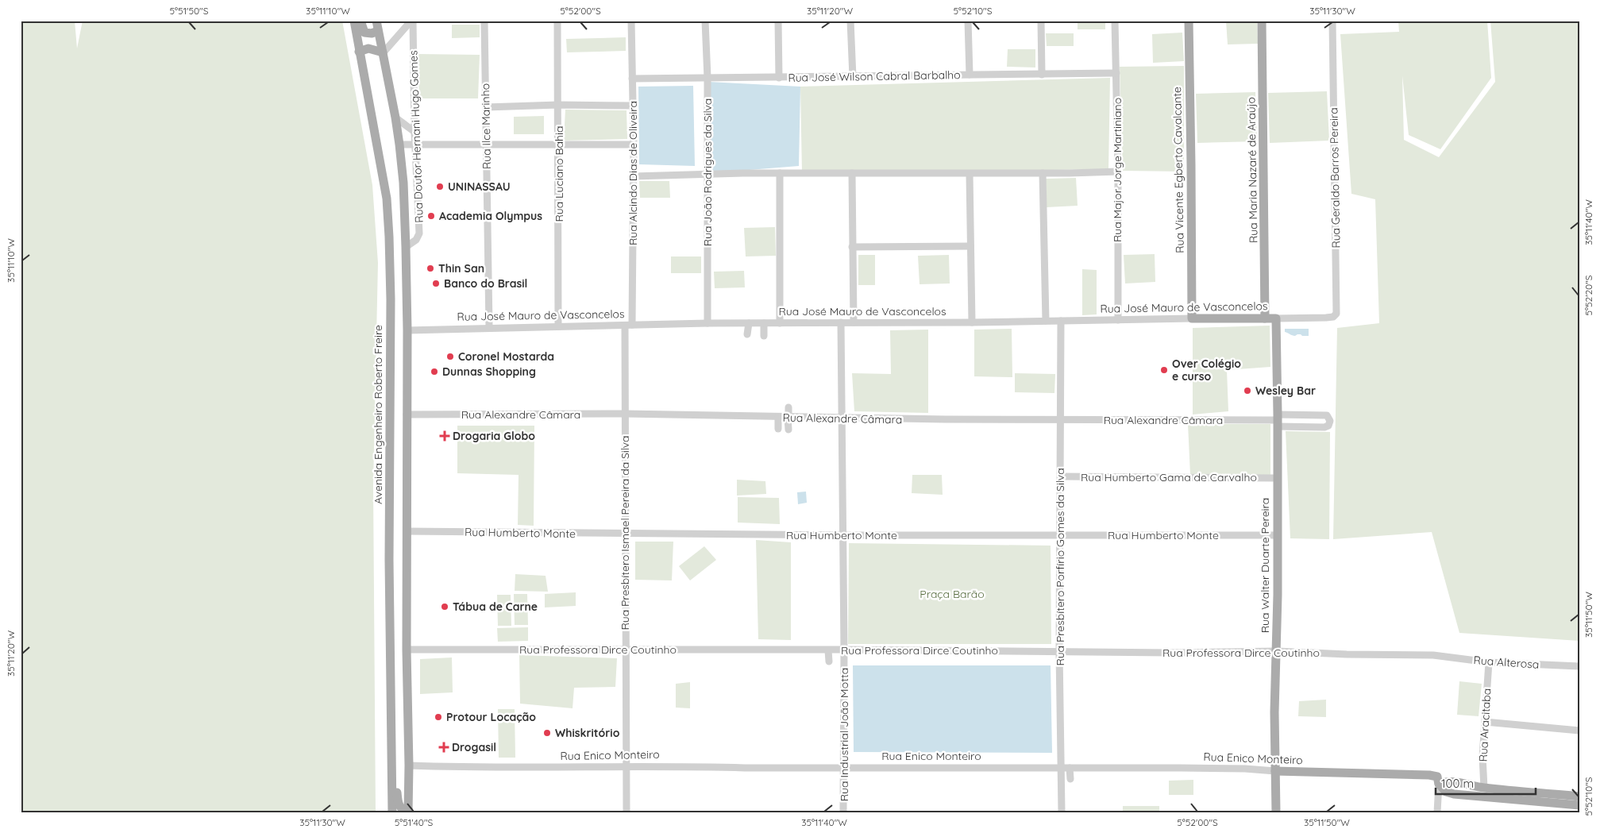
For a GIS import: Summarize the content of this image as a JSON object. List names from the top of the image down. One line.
{"streets":{"main road":["Rua Vicente Egberto Cavalcante","Rua Maria Nazaré de Araújo","Rua José Mauro de Vasconcelos","Avenida Engenheiro Roberto Freire","Rua Walter Duarte Pereira","Rua Enico Monteiro"],"street":["Rua José Wilson Cabral Barbalho","Rua Ilce Marinho","Rua Doutor Hernani Hugo Gomes","Rua Major Jorge Martiniano","Rua João Rodrigues da Silva","Rua Alcindo Dias de Oliveira","Rua Luciano Bahia","Rua Geraldo Barros Pereira","Rua Alexandre Câmara","Rua Humberto Gama de Carvalho","Rua Humberto Monte","Rua Presbítero Ismael Pereira da Silva","Rua Presbítero Porfírio Gomes da Silva","Rua Professora Dirce Coutinho","Rua Alterosa","Rua Aracitaba","Rua Industrial João Motta"]},"crossings":[["Rua José Wilson Cabral Barbalho","Rua Major Jorge Martiniano"],["Rua José Wilson Cabral Barbalho","Rua João Rodrigues da Silva"],["Rua José Wilson Cabral Barbalho","Rua Alcindo Dias de Oliveira"],["Rua Ilce Marinho","Rua José Mauro de Vasconcelos"],["Rua Major Jorge Martiniano","Rua José Mauro de Vasconcelos"],["Rua Vicente Egberto Cavalcante","Rua José Mauro de Vasconcelos"],["Rua Maria Nazaré de Araújo","Rua José Mauro de Vasconcelos"],["Rua João Rodrigues da Silva","Rua José Mauro de Vasconcelos"],["Rua Alcindo Dias de Oliveira","Rua José Mauro de Vasconcelos"],["Rua Alcindo Dias de Oliveira","Rua Presbítero Ismael Pereira da Silva"],["Rua Luciano Bahia","Rua José Mauro de Vasconcelos"],["Rua Geraldo Barros Pereira","Rua José Mauro de Vasconcelos"],["Rua José Mauro de Vasconcelos","Rua Presbítero Ismael Pereira da Silva"],["Rua José Mauro de Vasconcelos","Rua Walter Duarte Pereira"],["Rua José Mauro de Vasconcelos","Rua Presbítero Porfírio Gomes da Silva"],["Rua José Mauro de Vasconcelos","Rua Industrial João Motta"],["Rua Alexandre Câmara","Rua Presbítero Ismael Pereira da Silva"],["Rua Alexandre Câmara","Rua Walter Duarte Pereira"],["Rua Alexandre Câmara","Rua Presbítero Porfírio Gomes da Silva"],["Rua Alexandre Câmara","Rua Industrial João Motta"],["Rua Humberto Gama de Carvalho","Rua Walter Duarte Pereira"],["Rua Humberto Gama de Carvalho","Rua Presbítero Porfírio Gomes da Silva"],["Rua Humberto Monte","Rua Presbítero Ismael Pereira da Silva"],["Rua Humberto Monte","Rua Walter Duarte Pereira"],["Rua Humberto Monte","Rua Presbítero Porfírio Gomes da Silva"],["Rua Humberto Monte","Rua Industrial João Motta"],["Rua Presbítero Ismael Pereira da Silva","Rua Professora Dirce Coutinho"],["Rua Presbítero Ismael Pereira da Silva","Rua Enico Monteiro"],["Rua Walter Duarte Pereira","Rua Professora Dirce Coutinho"],["Rua Walter Duarte Pereira","Rua Enico Monteiro"],["Rua Presbítero Porfírio Gomes da Silva","Rua Professora Dirce Coutinho"],["Rua Presbítero Porfírio Gomes da Silva","Rua Enico Monteiro"],["Rua Professora Dirce Coutinho","Rua Alterosa"],["Rua Professora Dirce Coutinho","Rua Industrial João Motta"],["Rua Alterosa","Rua Aracitaba"],["Rua Industrial João Motta","Rua Enico Monteiro"]],"parks":["Praça Barão"],"places":{"other":["UNINASSAU","Academia Olympus","Thin San","Banco do Brasil","Coronel Mostarda","Over Colégio e curso","Dunnas Shopping","Wesley Bar","Tábua de Carne","Protour Locação","Whiskritório"],"health":["Drogaria Globo","Drogasil"]},"scale_bar":"100 m","coordinates":["5°51'50\"S","35°11'10\"W","5°52'00\"S","35°11'20\"W","5°52'10\"S","35°11'30\"W","35°11'40\"W","5°52'20\"S","35°11'50\"W","5°51'40\"S"]}
